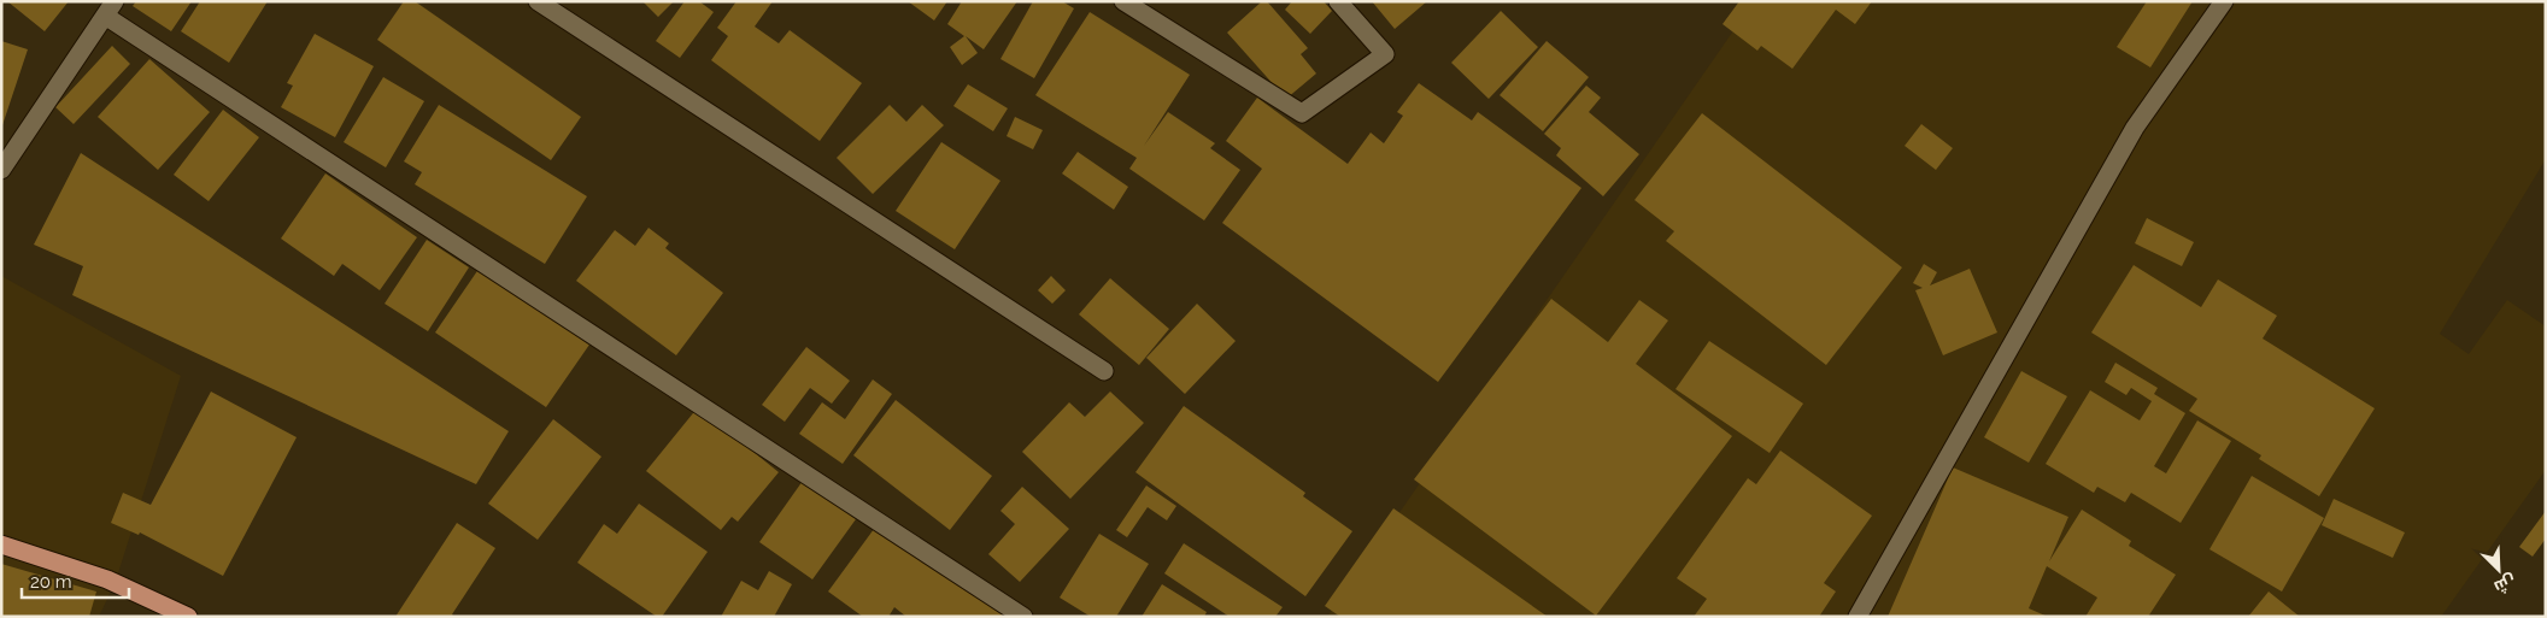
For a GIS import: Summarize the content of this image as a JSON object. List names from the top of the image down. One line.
{"scale_bar":"20 m","north":"bottom right"}
